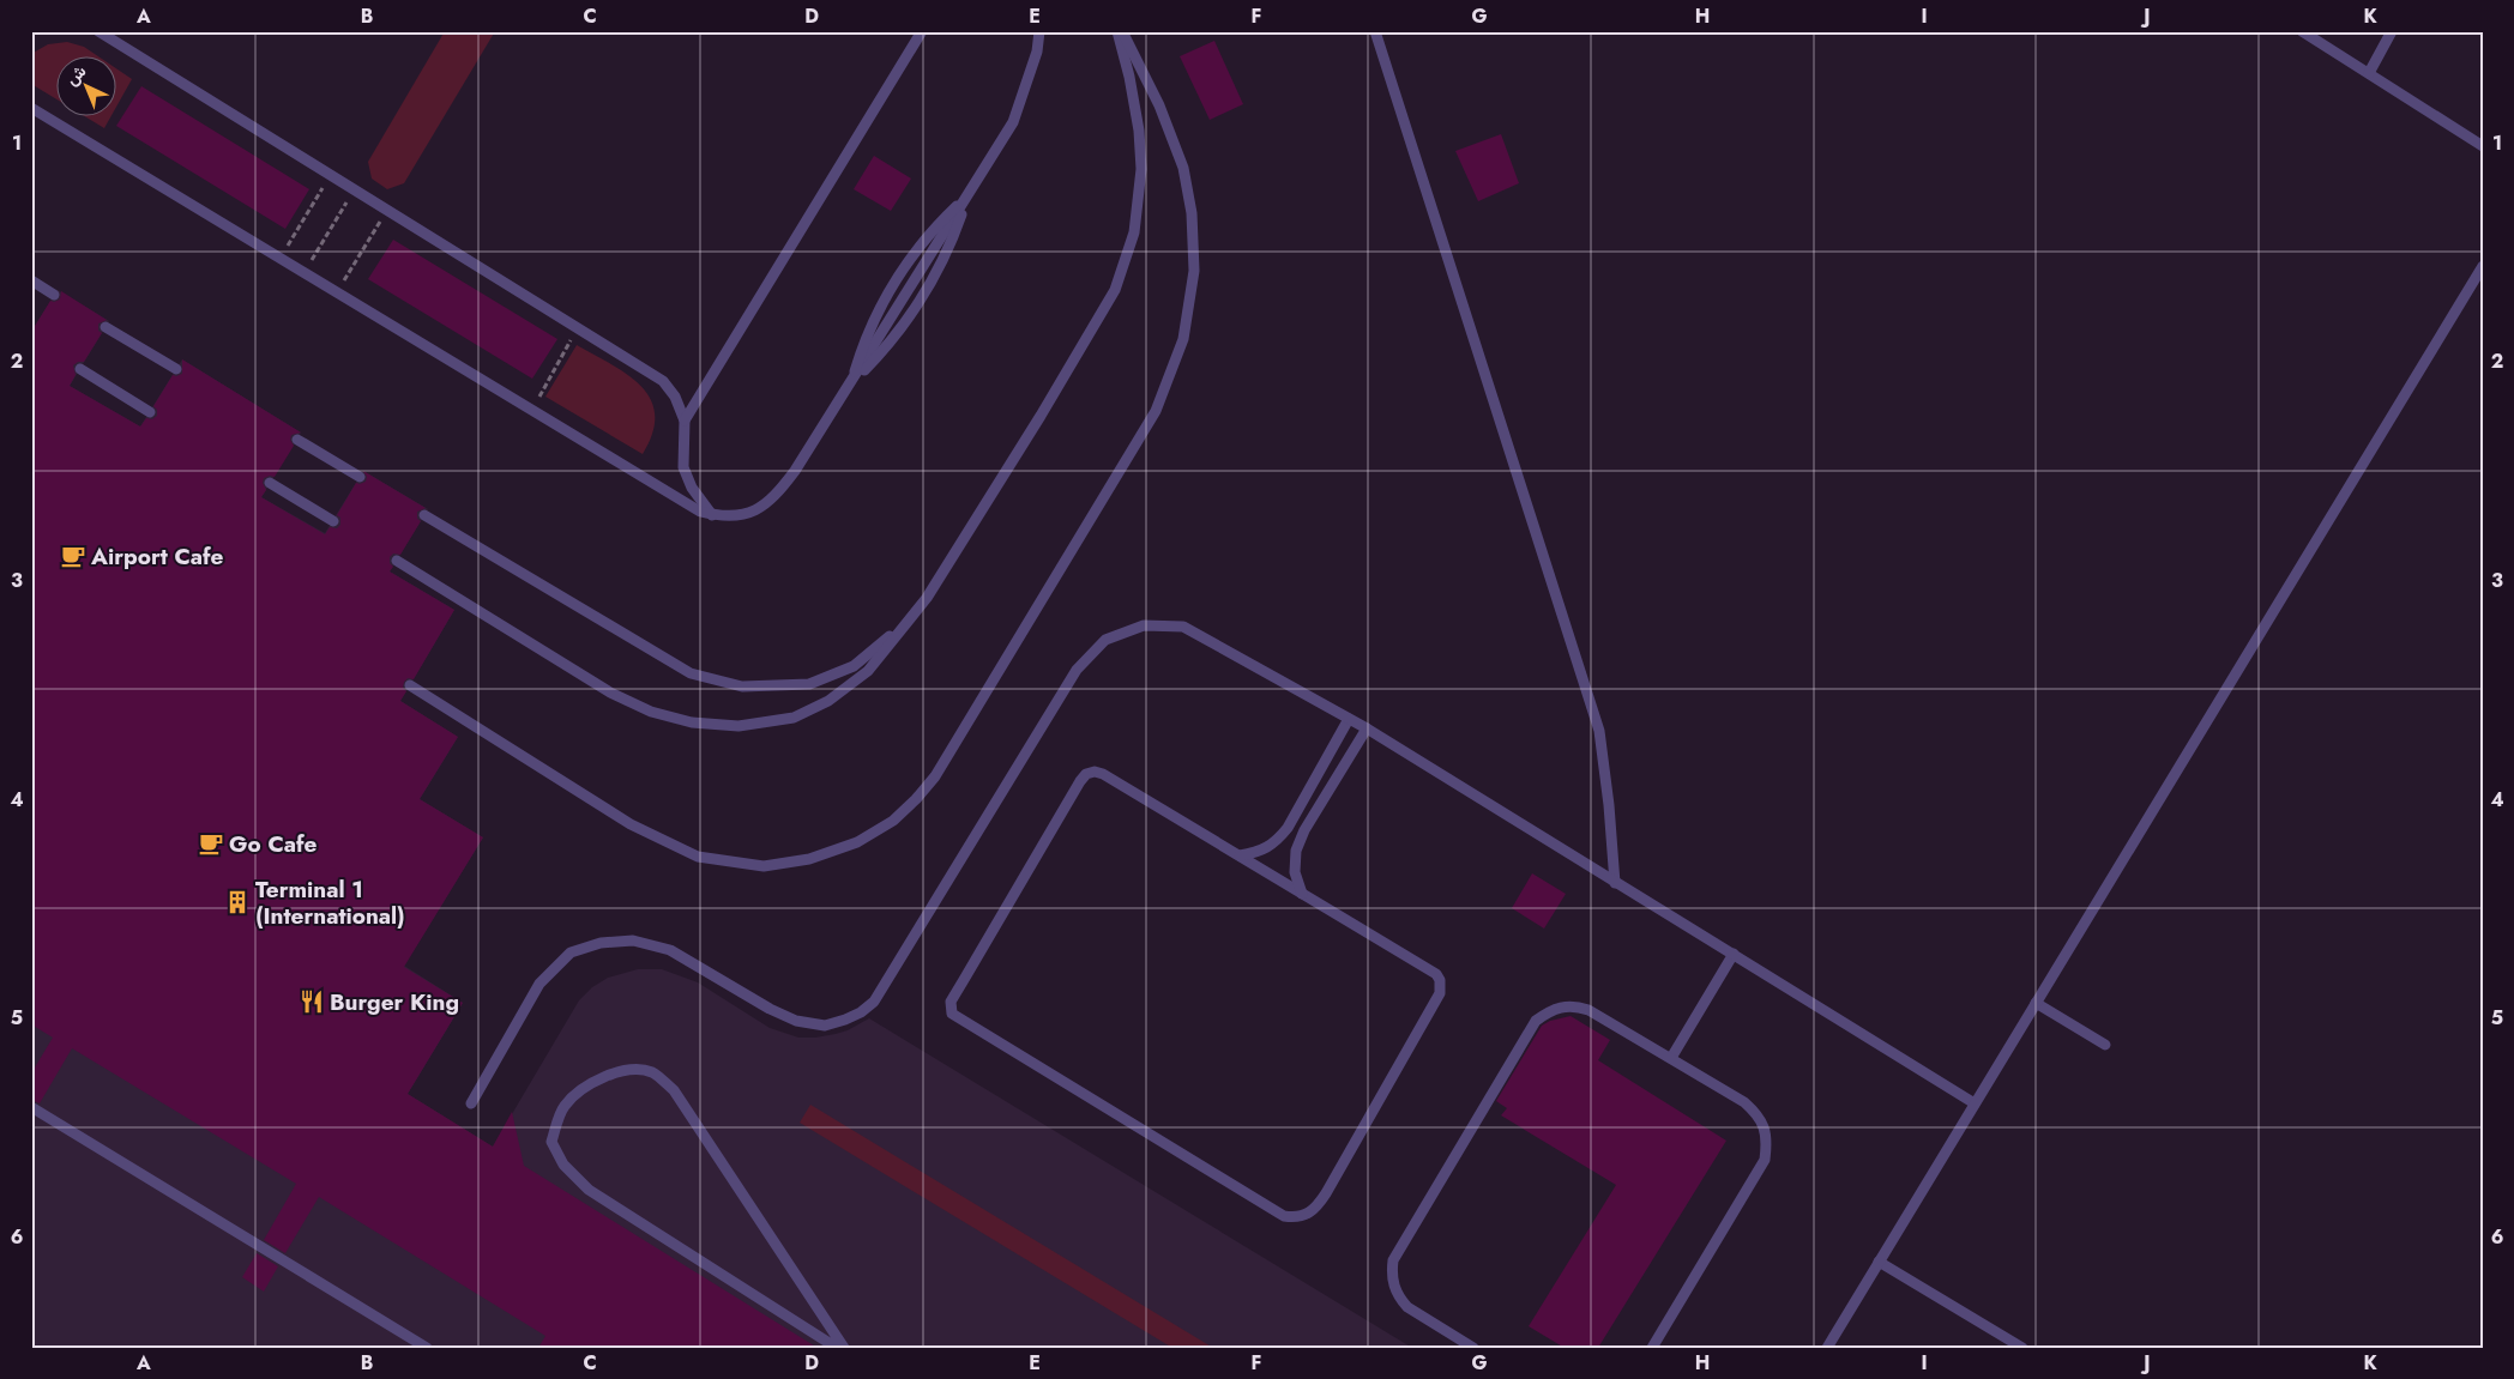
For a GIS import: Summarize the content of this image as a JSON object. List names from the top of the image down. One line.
{"places":{"cafe":["Airport Cafe","Go Cafe"],"building":["Terminal 1 (International)"],"restaurant":["Burger King"]},"north":"top left","grid":{"columns":["A","B","C","D","E","F","G","H","I","J","K"],"rows":["1","2","3","4","5","6"]}}
